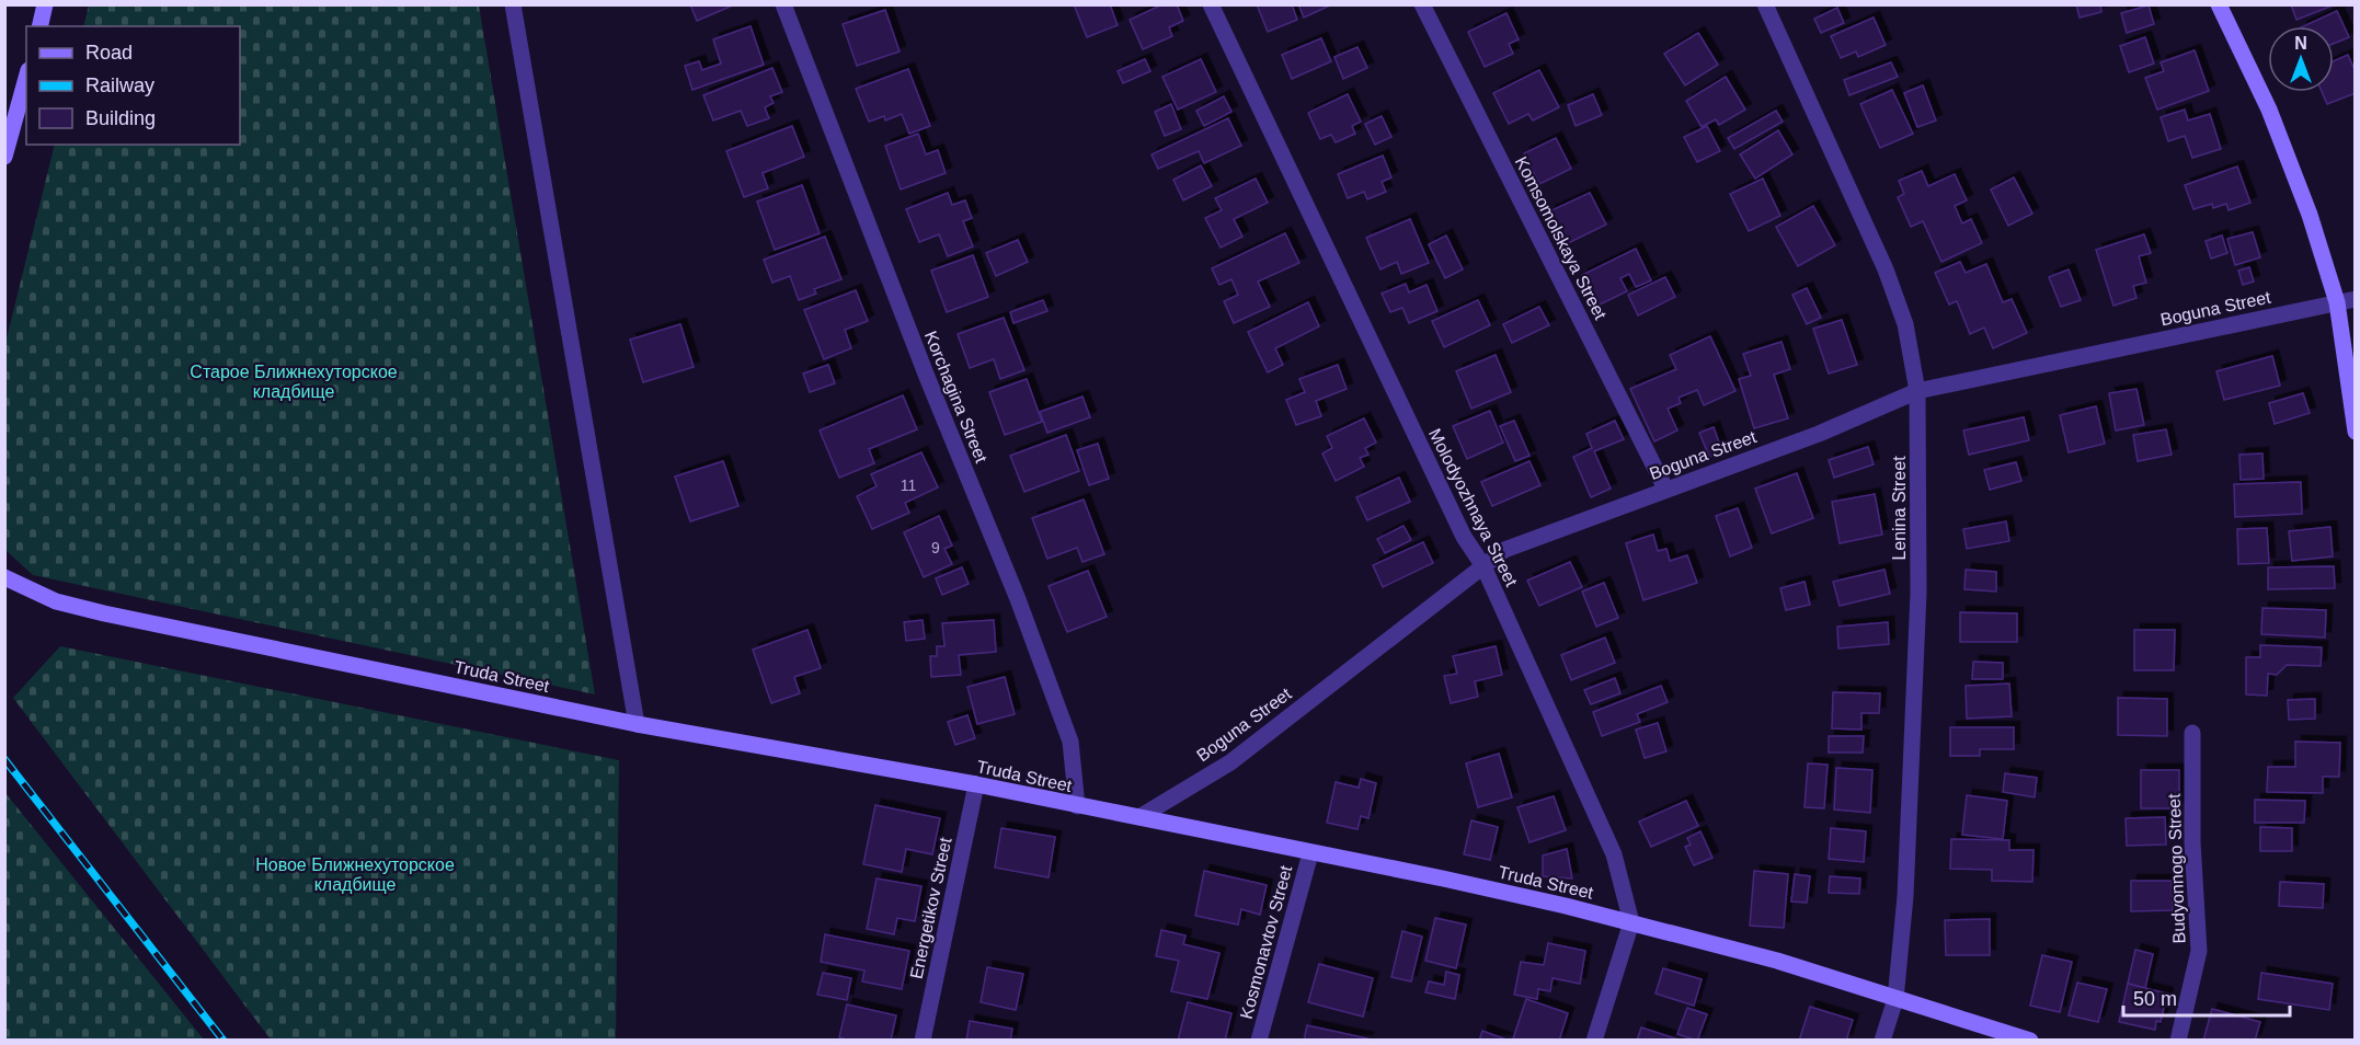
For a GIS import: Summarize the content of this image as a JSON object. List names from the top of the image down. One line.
{"streets":{"street":["Komsomolskaya Street","Boguna Street","Korchagina Street","Molodyozhnaya Street","Lenina Street","Truda Street","Budyonnogo Street","Energetikov Street","Kosmonavtov Street"]},"crossings":[["Komsomolskaya Street","Boguna Street"],["Boguna Street","Molodyozhnaya Street"],["Boguna Street","Lenina Street"],["Boguna Street","Truda Street"],["Korchagina Street","Truda Street"],["Molodyozhnaya Street","Truda Street"],["Lenina Street","Truda Street"],["Truda Street","Energetikov Street"],["Truda Street","Kosmonavtov Street"]],"parks":["Старое Ближнехуторское кладбище","Новое Ближнехуторское кладбище"],"house_numbers":["11","9"],"legend":["Road","Railway","Building"],"scale_bar":"50 m","north":"top"}
